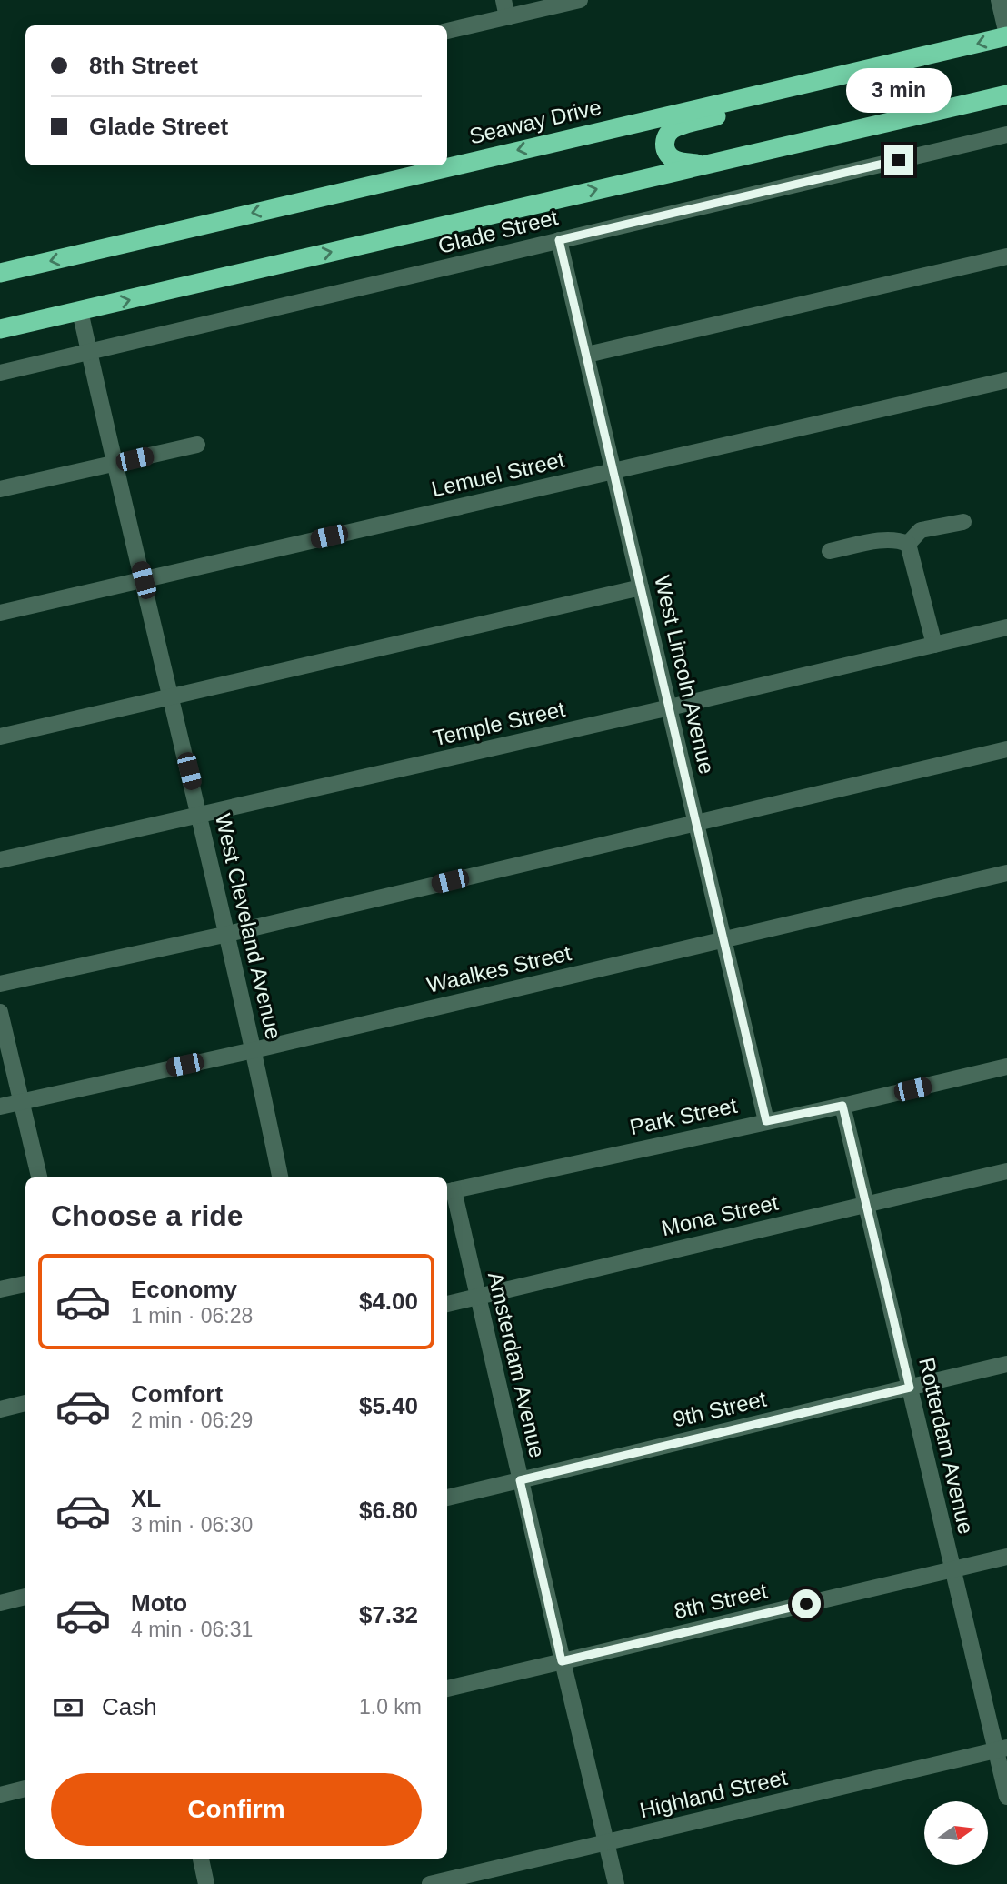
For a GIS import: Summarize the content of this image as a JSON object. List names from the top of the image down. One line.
{"streets":{"highway":["Seaway Drive"],"street":["Glade Street","Lemuel Street","West Lincoln Avenue","Temple Street","West Cleveland Avenue","Waalkes Street","Park Street","Mona Street","Amsterdam Avenue","9th Street","Rotterdam Avenue","8th Street","Highland Street"]},"crossings":[["Glade Street","West Lincoln Avenue"],["Glade Street","West Cleveland Avenue"],["Lemuel Street","West Lincoln Avenue"],["Lemuel Street","West Cleveland Avenue"],["West Lincoln Avenue","Temple Street"],["West Lincoln Avenue","Waalkes Street"],["West Lincoln Avenue","Park Street"],["Temple Street","West Cleveland Avenue"],["West Cleveland Avenue","Waalkes Street"],["Park Street","Amsterdam Avenue"],["Park Street","Rotterdam Avenue"],["Mona Street","Amsterdam Avenue"],["Mona Street","Rotterdam Avenue"],["Amsterdam Avenue","9th Street"],["Amsterdam Avenue","8th Street"],["Amsterdam Avenue","Highland Street"],["9th Street","Rotterdam Avenue"],["Rotterdam Avenue","8th Street"],["Rotterdam Avenue","Highland Street"]],"north":"right","page":{"banner":["8th Street","Glade Street"],"bubble":"3 min","heading":"Choose a ride","list":[{"name":"Economy","note":"1 min · 06:28","value":"$4.00"},{"name":"Comfort","note":"2 min · 06:29","value":"$5.40"},{"name":"XL","note":"3 min · 06:30","value":"$6.80"},{"name":"Moto","note":"4 min · 06:31","value":"$7.32"}],"pay":["Cash","1.0 km"],"buttons":"Confirm"}}
